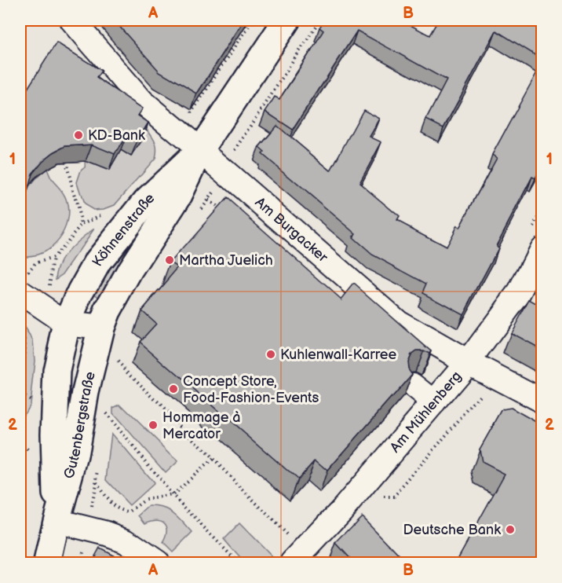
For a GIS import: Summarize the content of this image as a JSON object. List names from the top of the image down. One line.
{"streets":{"main road":["Köhnenstraße","Gutenbergstraße"],"street":["Am Burgacker","Am Mühlenberg"]},"crossings":[["Am Burgacker","Köhnenstraße"],["Am Burgacker","Am Mühlenberg"],["Köhnenstraße","Gutenbergstraße"]],"places":["KD-Bank","Martha Juelich","Kuhlenwall-Karree","Concept Store, Food-Fashion-Events","Hommage à Mercator","Deutsche Bank"],"grid":{"columns":["A","B"],"rows":["1","2"]}}
